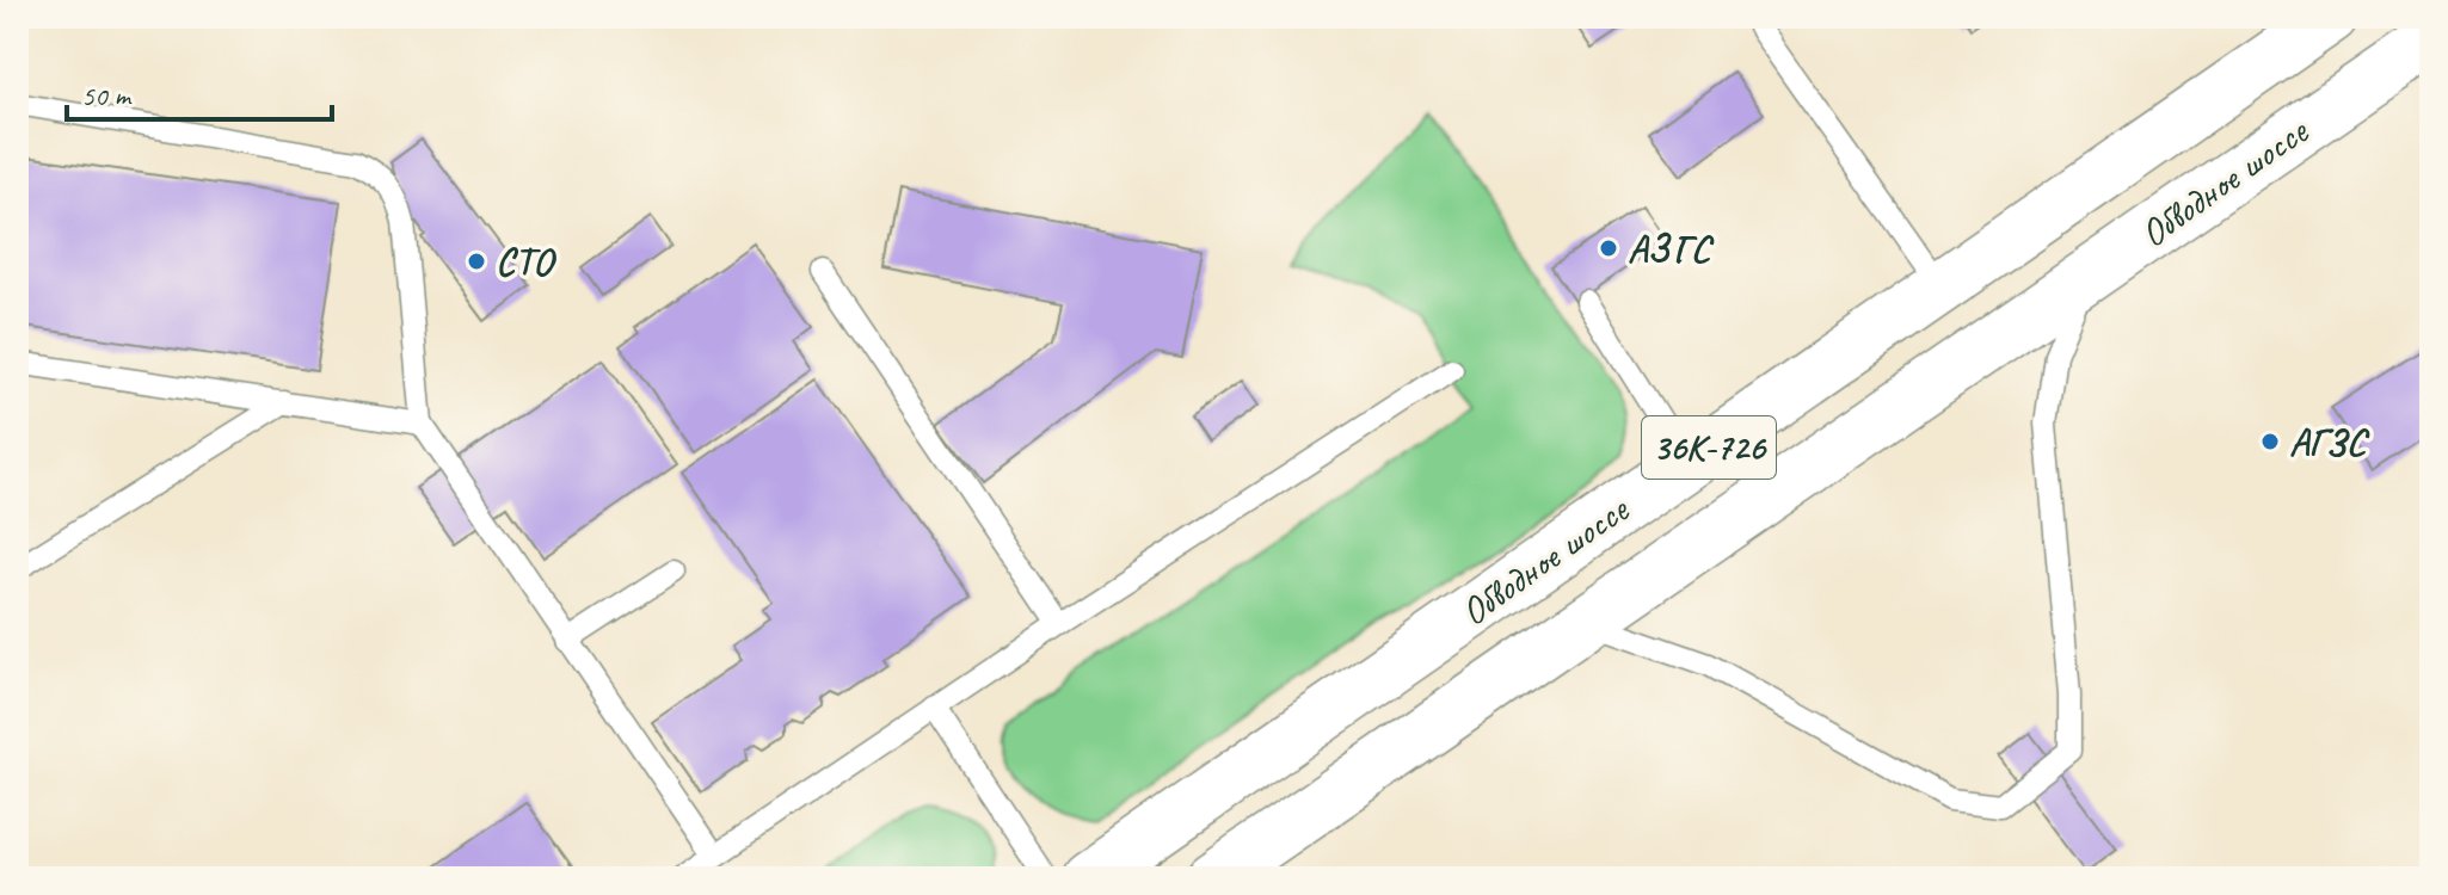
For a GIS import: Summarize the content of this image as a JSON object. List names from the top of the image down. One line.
{"streets":{"main road":["Обводное шоссе","36К-726"]},"places":["АЗГС","СТО","АГЗС"],"scale_bar":"50 m"}
